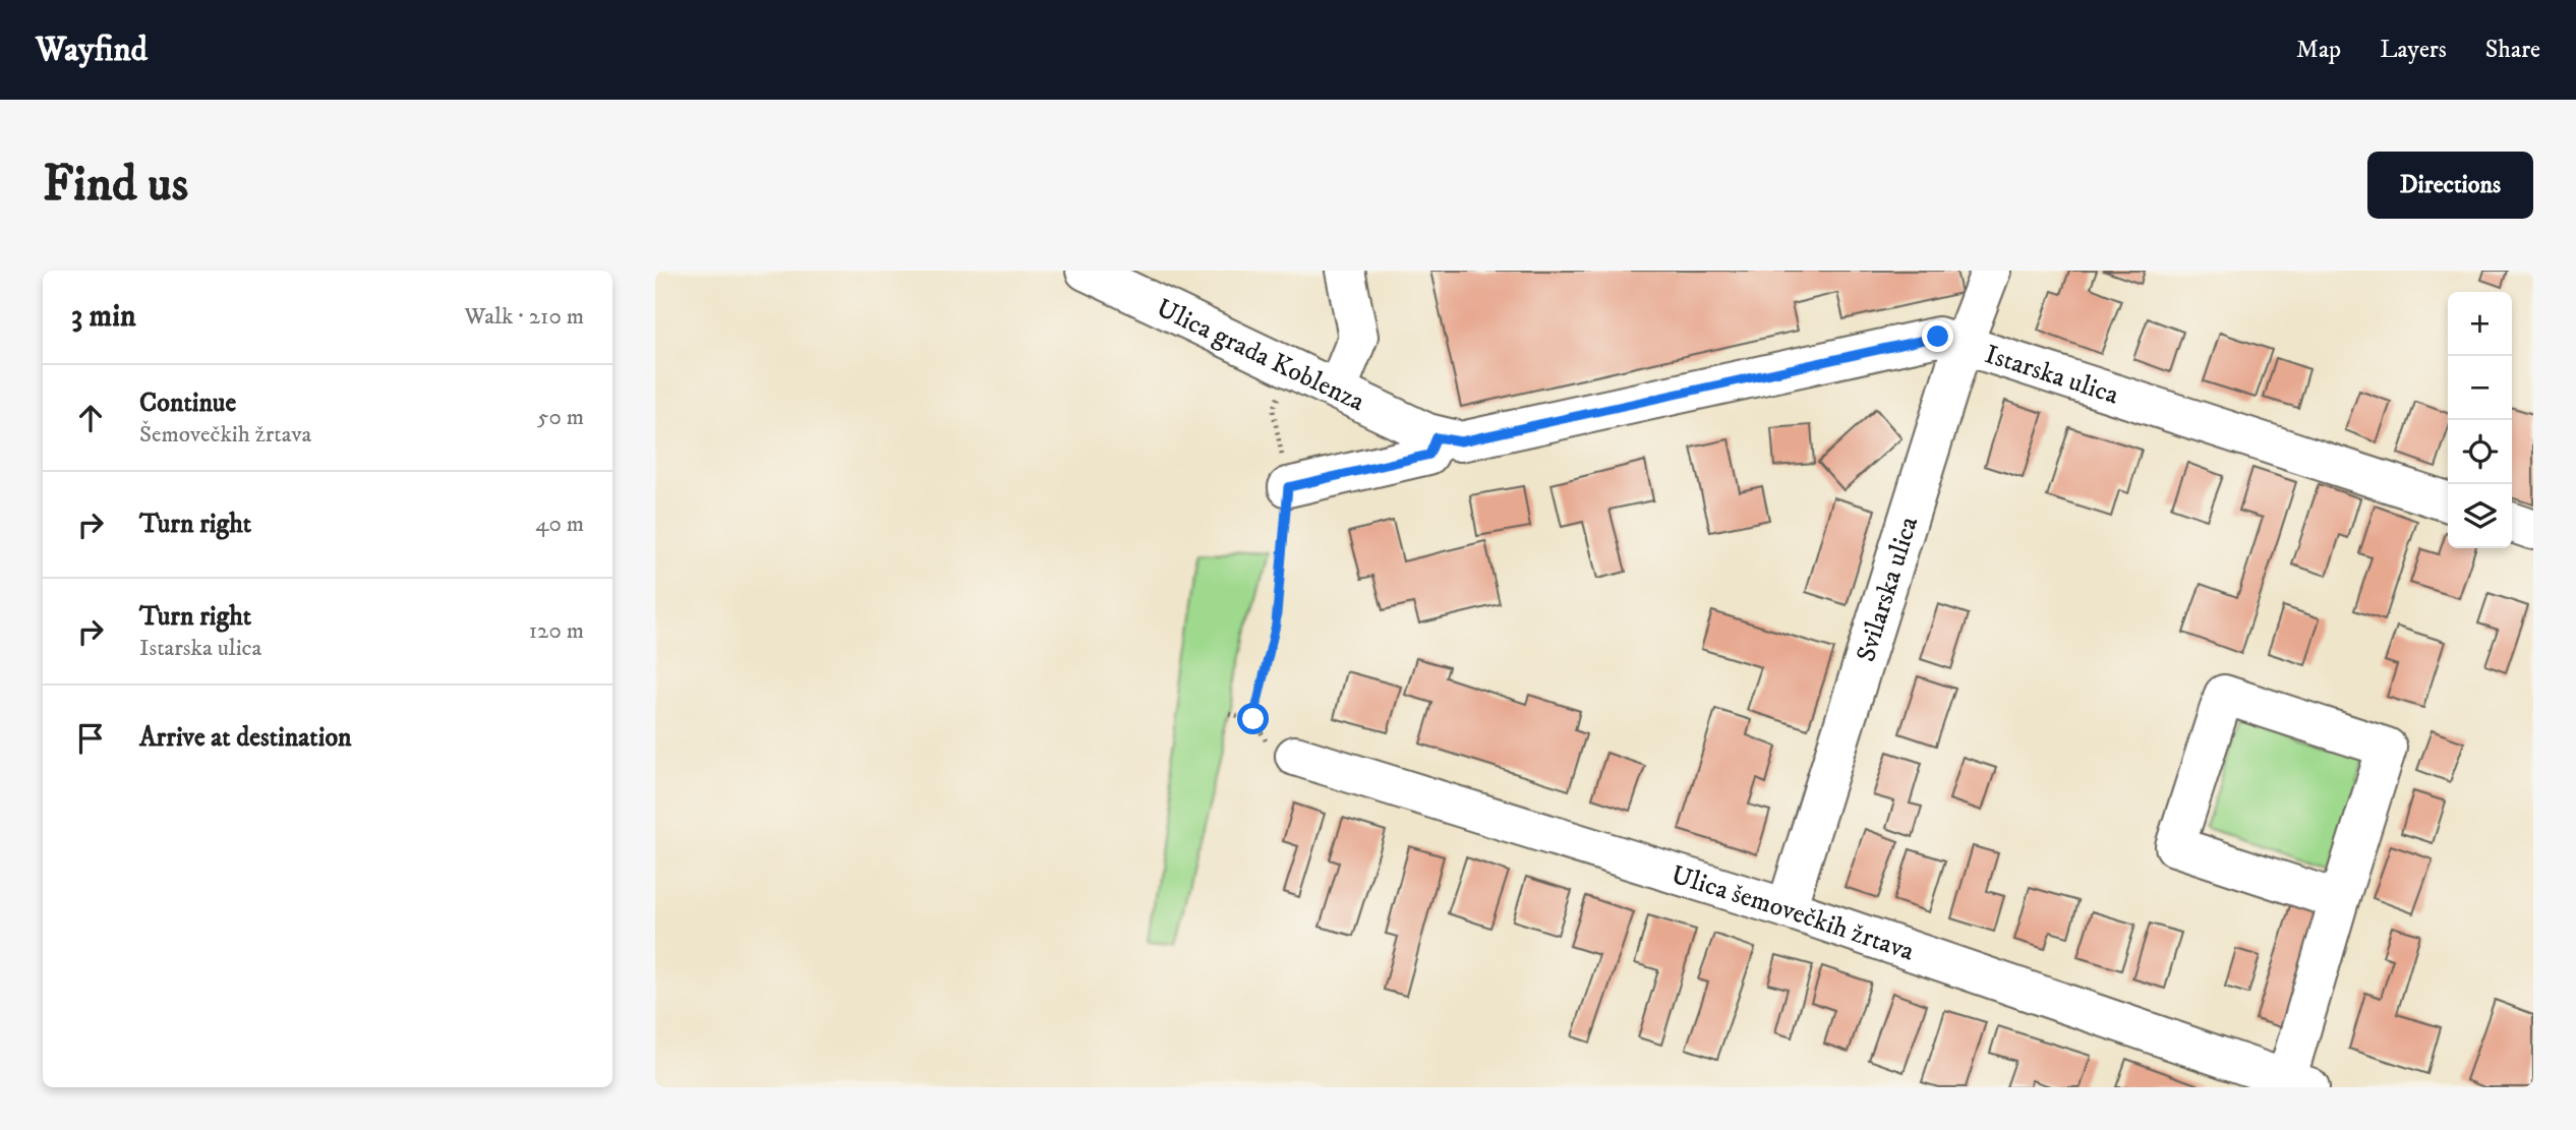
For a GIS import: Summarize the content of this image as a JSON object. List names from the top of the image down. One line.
{"streets":{"street":["Ulica grada Koblenza","Istarska ulica","Svilarska ulica","Ulica šemovečkih žrtava"]},"crossings":[["Ulica grada Koblenza","Istarska ulica"],["Istarska ulica","Svilarska ulica"],["Svilarska ulica","Ulica šemovečkih žrtava"]],"page":{"header":"Wayfind","nav":["Map","Layers","Share"],"buttons":"Directions","title":"Find us","heading":["3 min","Walk · 210 m"],"map_buttons":["+","−"],"list":[["Continue","Šemovečkih žrtava","50 m"],["Turn right","40 m"],["Turn right","Istarska ulica","120 m"],"Arrive at destination"]}}
